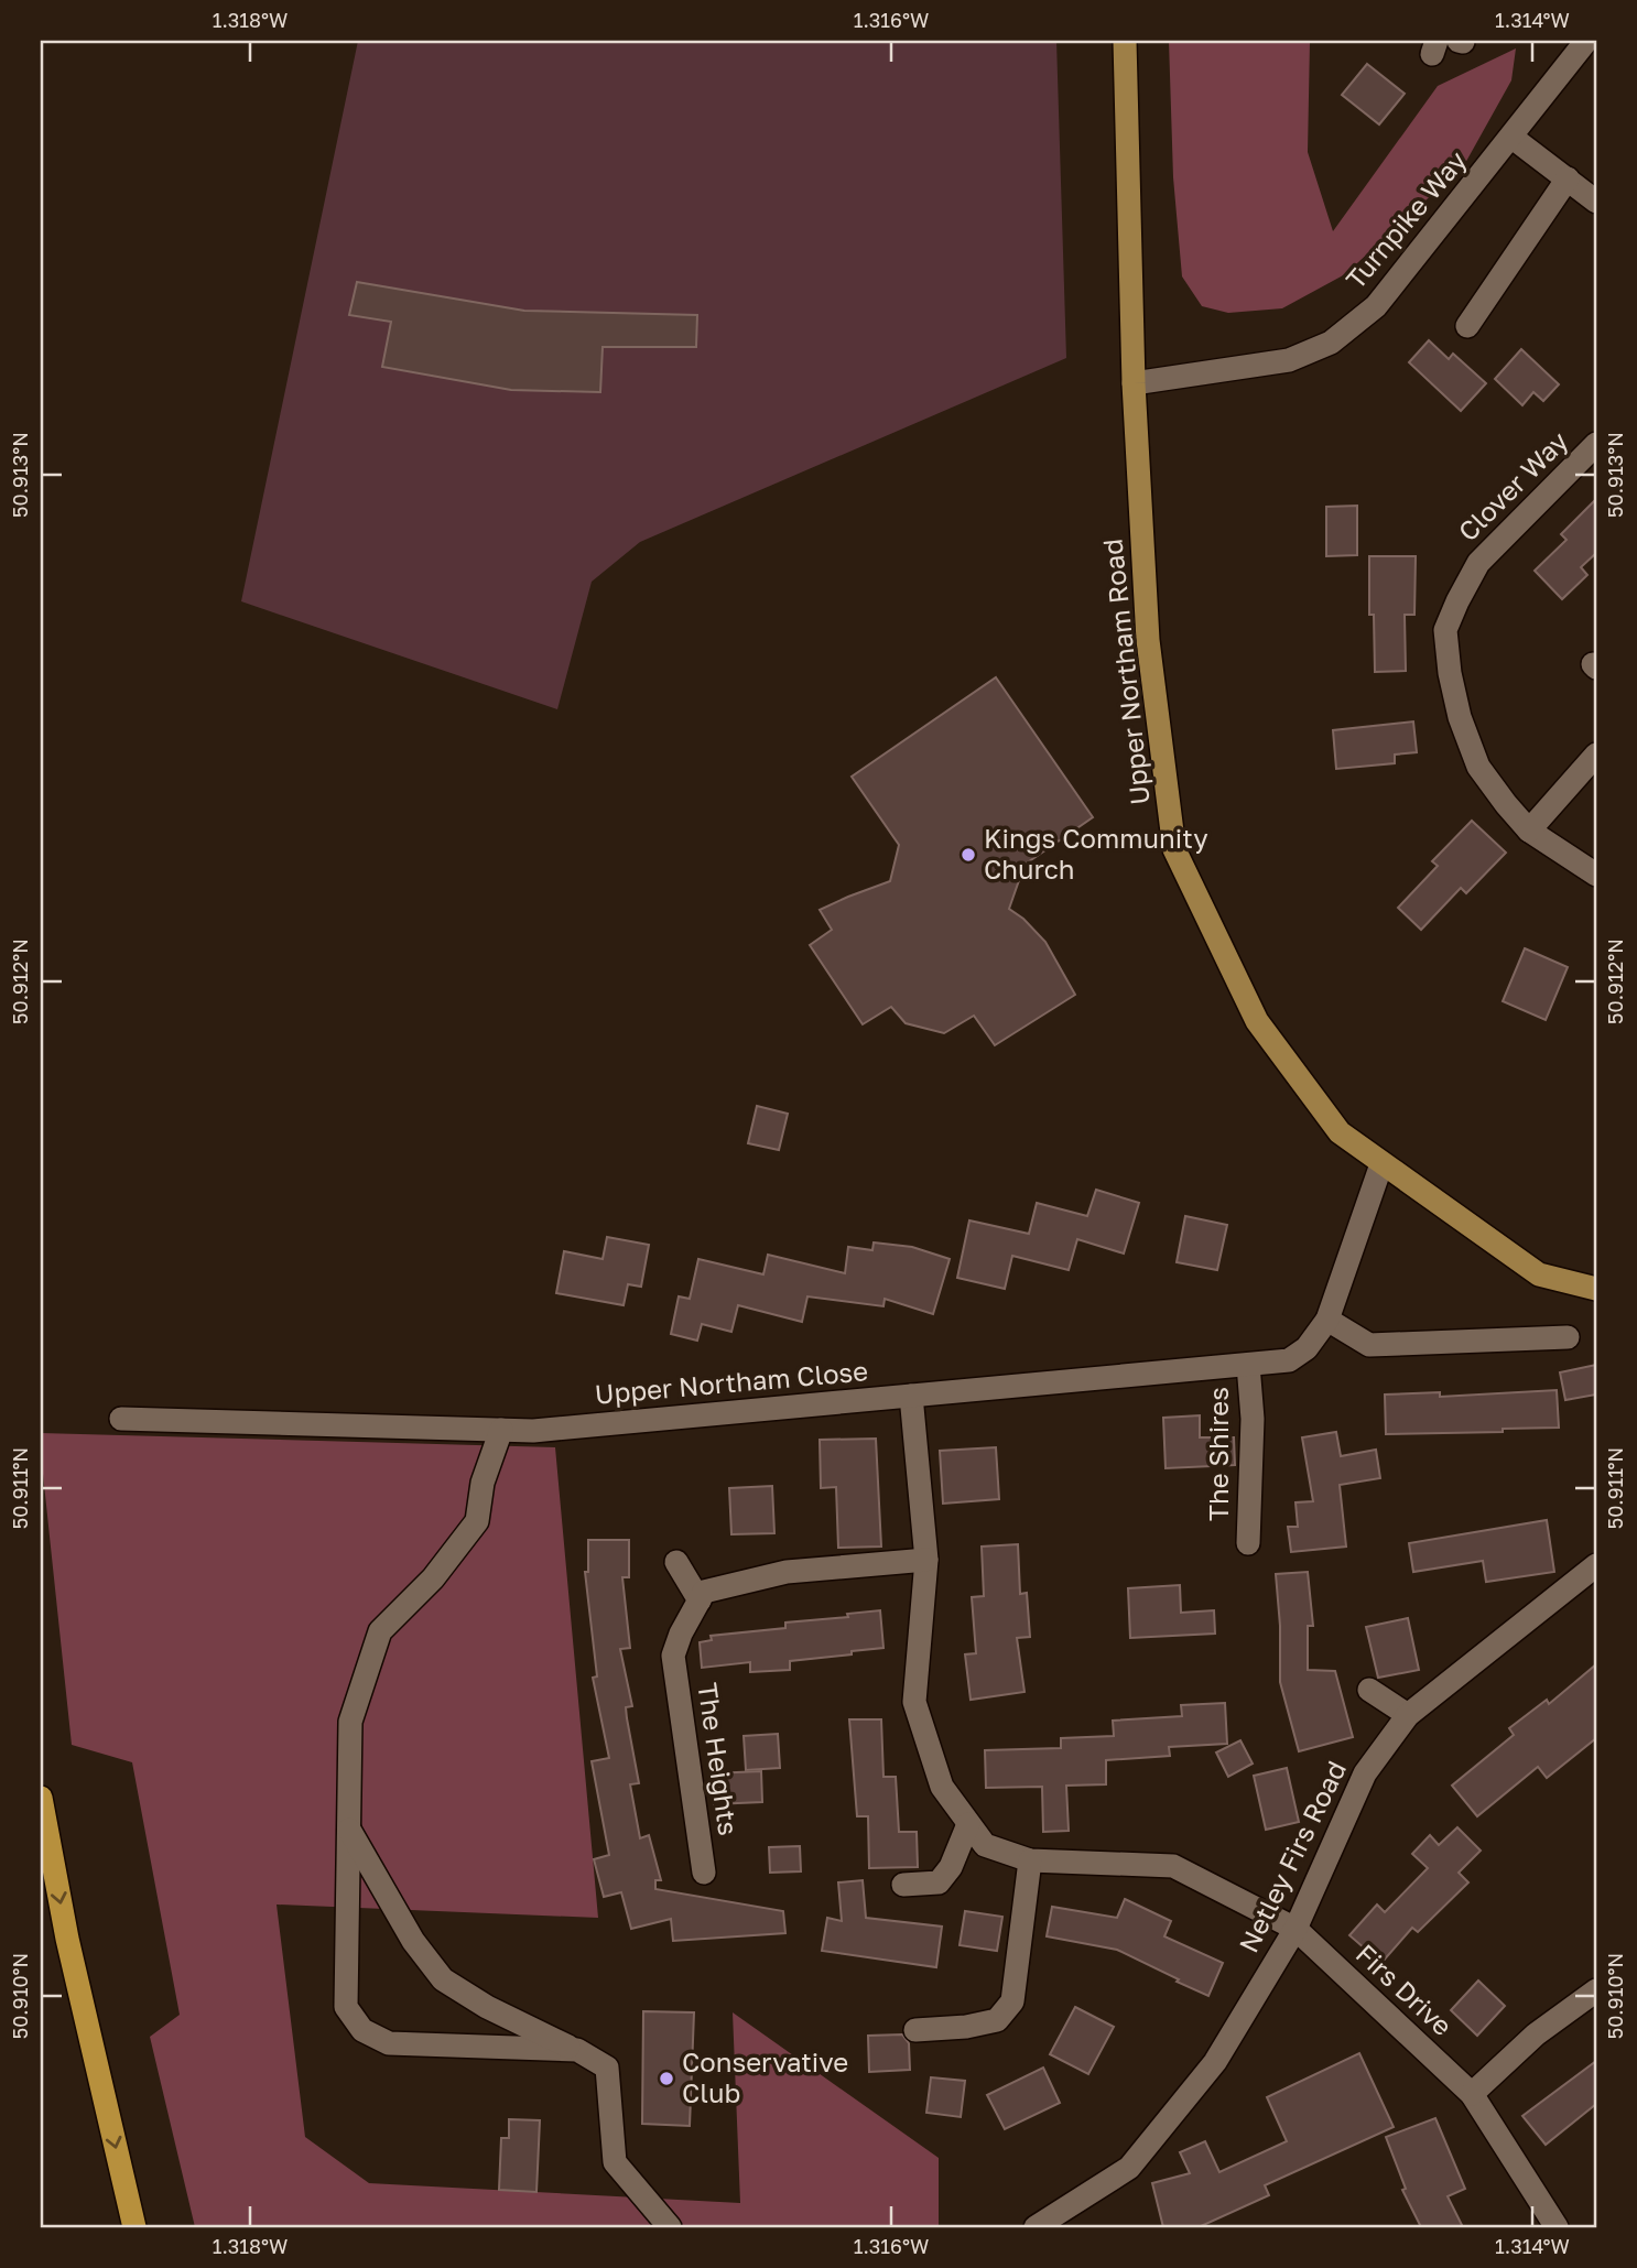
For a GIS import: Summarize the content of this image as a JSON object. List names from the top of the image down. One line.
{"streets":{"main road":["Upper Northam Road"],"street":["Turnpike Way","Clover Way","Upper Northam Close","The Shires","The Heights","Netley Firs Road","Firs Drive"]},"crossings":[["Turnpike Way","Upper Northam Road"],["Upper Northam Road","Upper Northam Close"],["Upper Northam Close","The Shires"],["Upper Northam Close","Firs Drive"],["Netley Firs Road","Firs Drive"]],"places":["Kings Community Church","Conservative Club"],"coordinates":["1.318°W","1.316°W","1.314°W","50.913°N","50.912°N","50.911°N","50.910°N"]}
